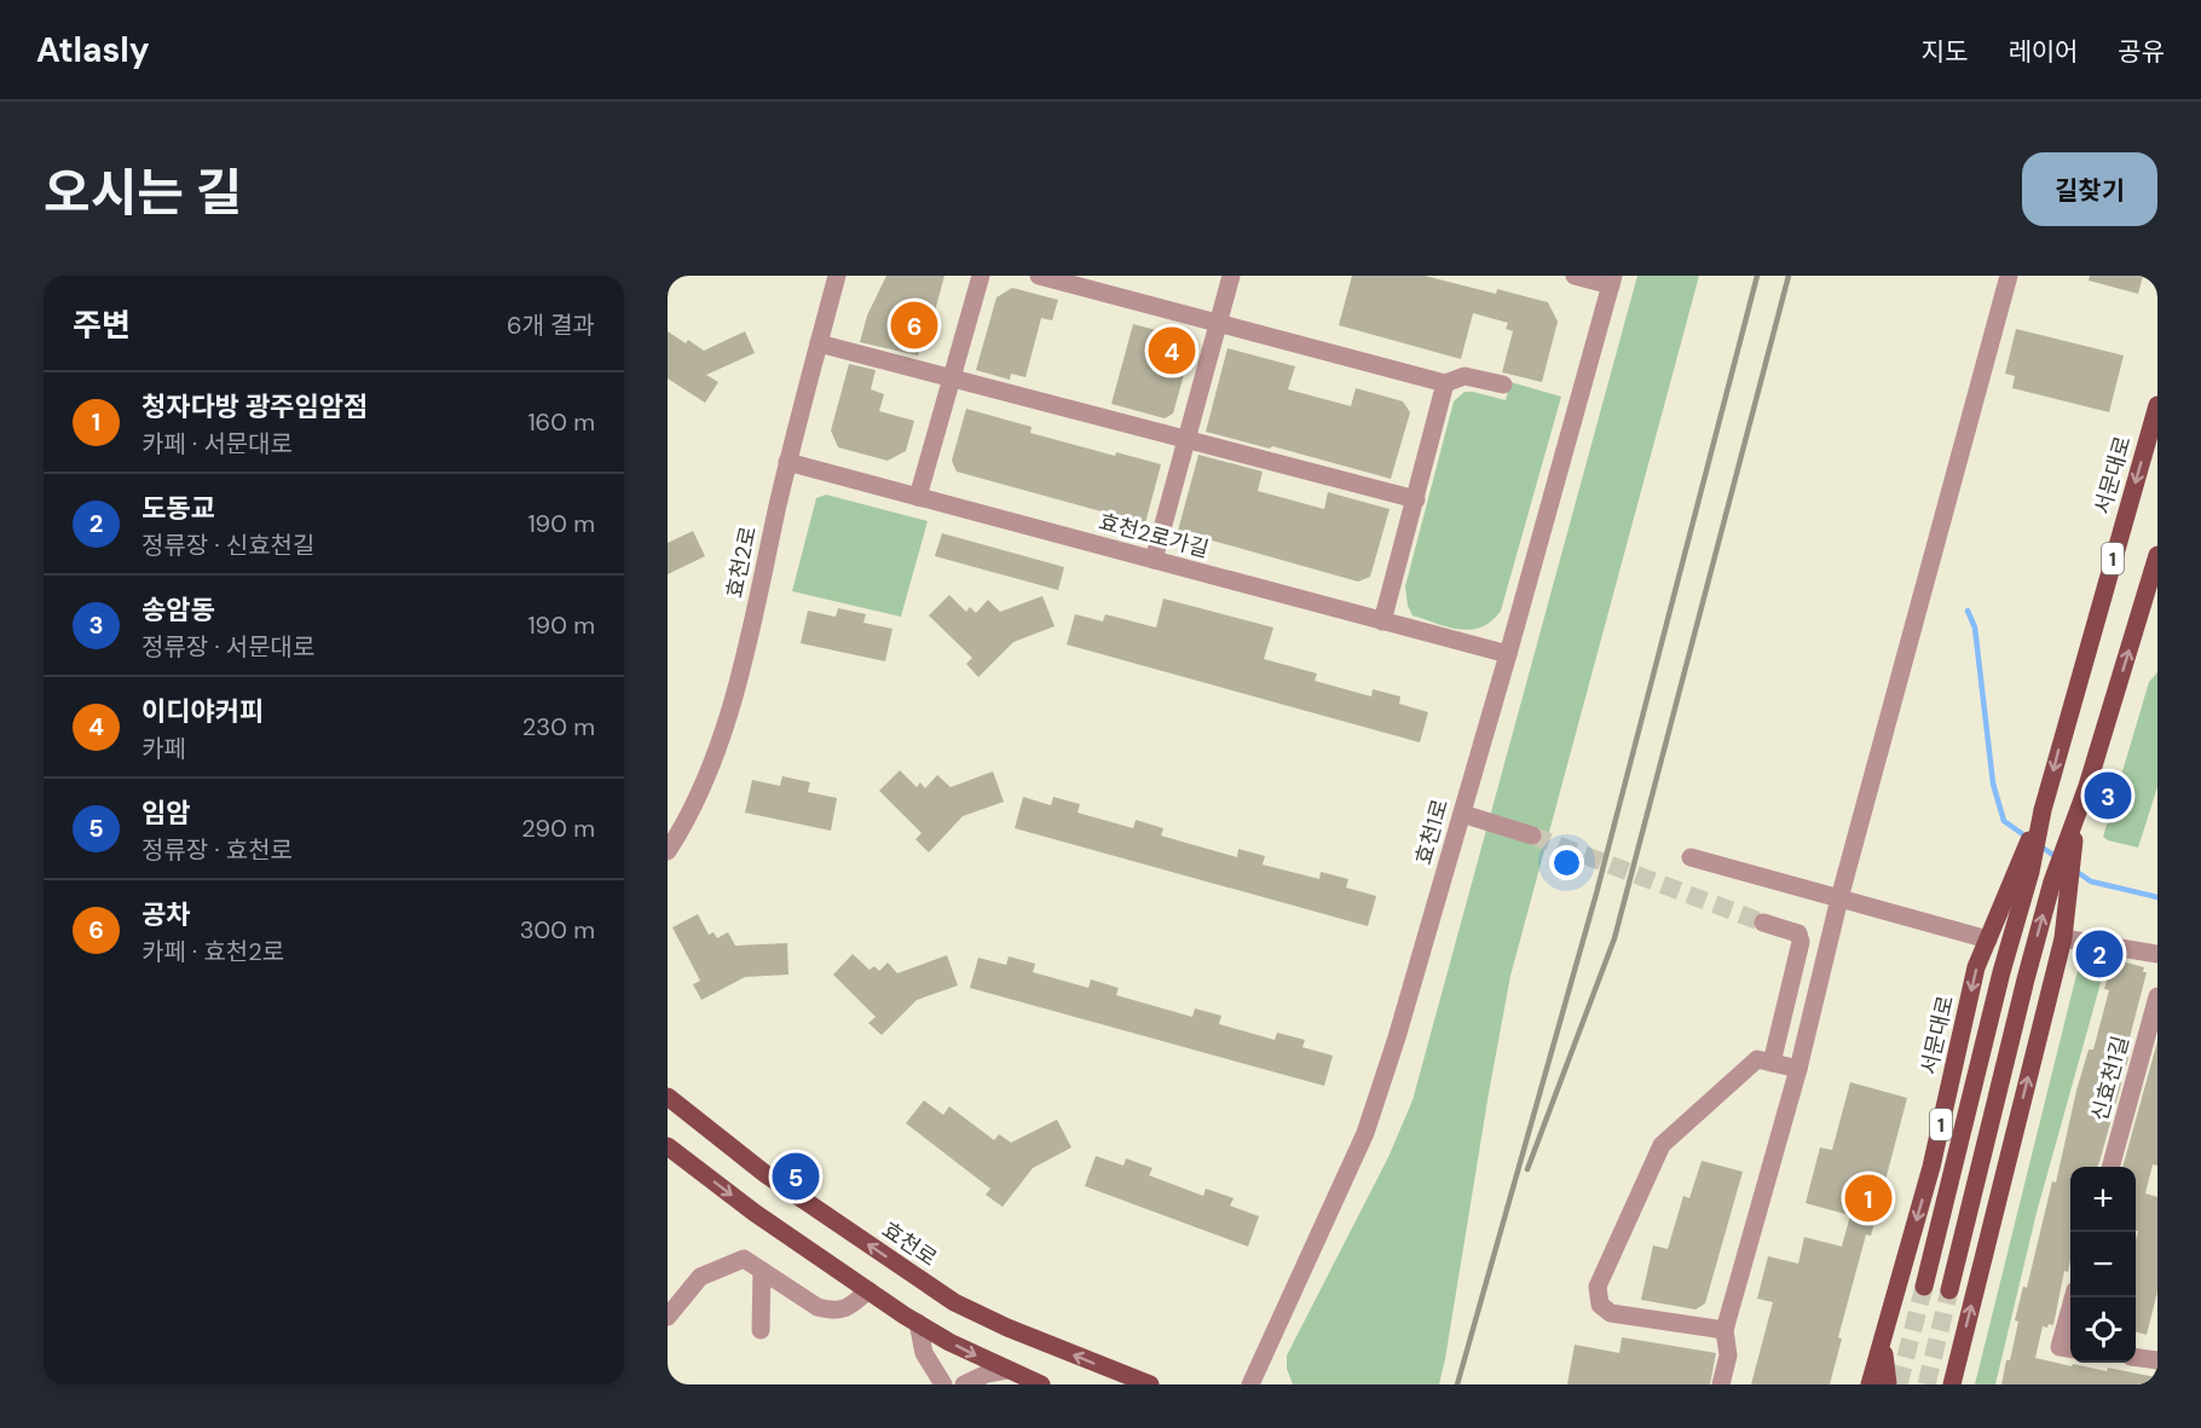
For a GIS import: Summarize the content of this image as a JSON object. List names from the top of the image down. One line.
{"streets":{"main road":["서문대로","1","효천로"],"street":["효천2로가길","효천2로","효천1로","신효천1길"]},"crossings":[["효천2로가길","효천2로"],["효천2로가길","효천1로"]],"page":{"header":"Atlasly","nav":["지도","레이어","공유"],"title":"오시는 길","buttons":"길찾기","heading":["주변","6개 결과"],"pins":["6","4","3","2","5","1"],"list":[{"mark":"1","name":"청자다방 광주임암점","note":"카페 · 서문대로","value":"160 m"},{"mark":"2","name":"도동교","note":"정류장 · 신효천길","value":"190 m"},{"mark":"3","name":"송암동","note":"정류장 · 서문대로","value":"190 m"},{"mark":"4","name":"이디야커피","note":"카페","value":"230 m"},{"mark":"5","name":"임암","note":"정류장 · 효천로","value":"290 m"},{"mark":"6","name":"공차","note":"카페 · 효천2로","value":"300 m"}],"map_buttons":["+","−"]}}
